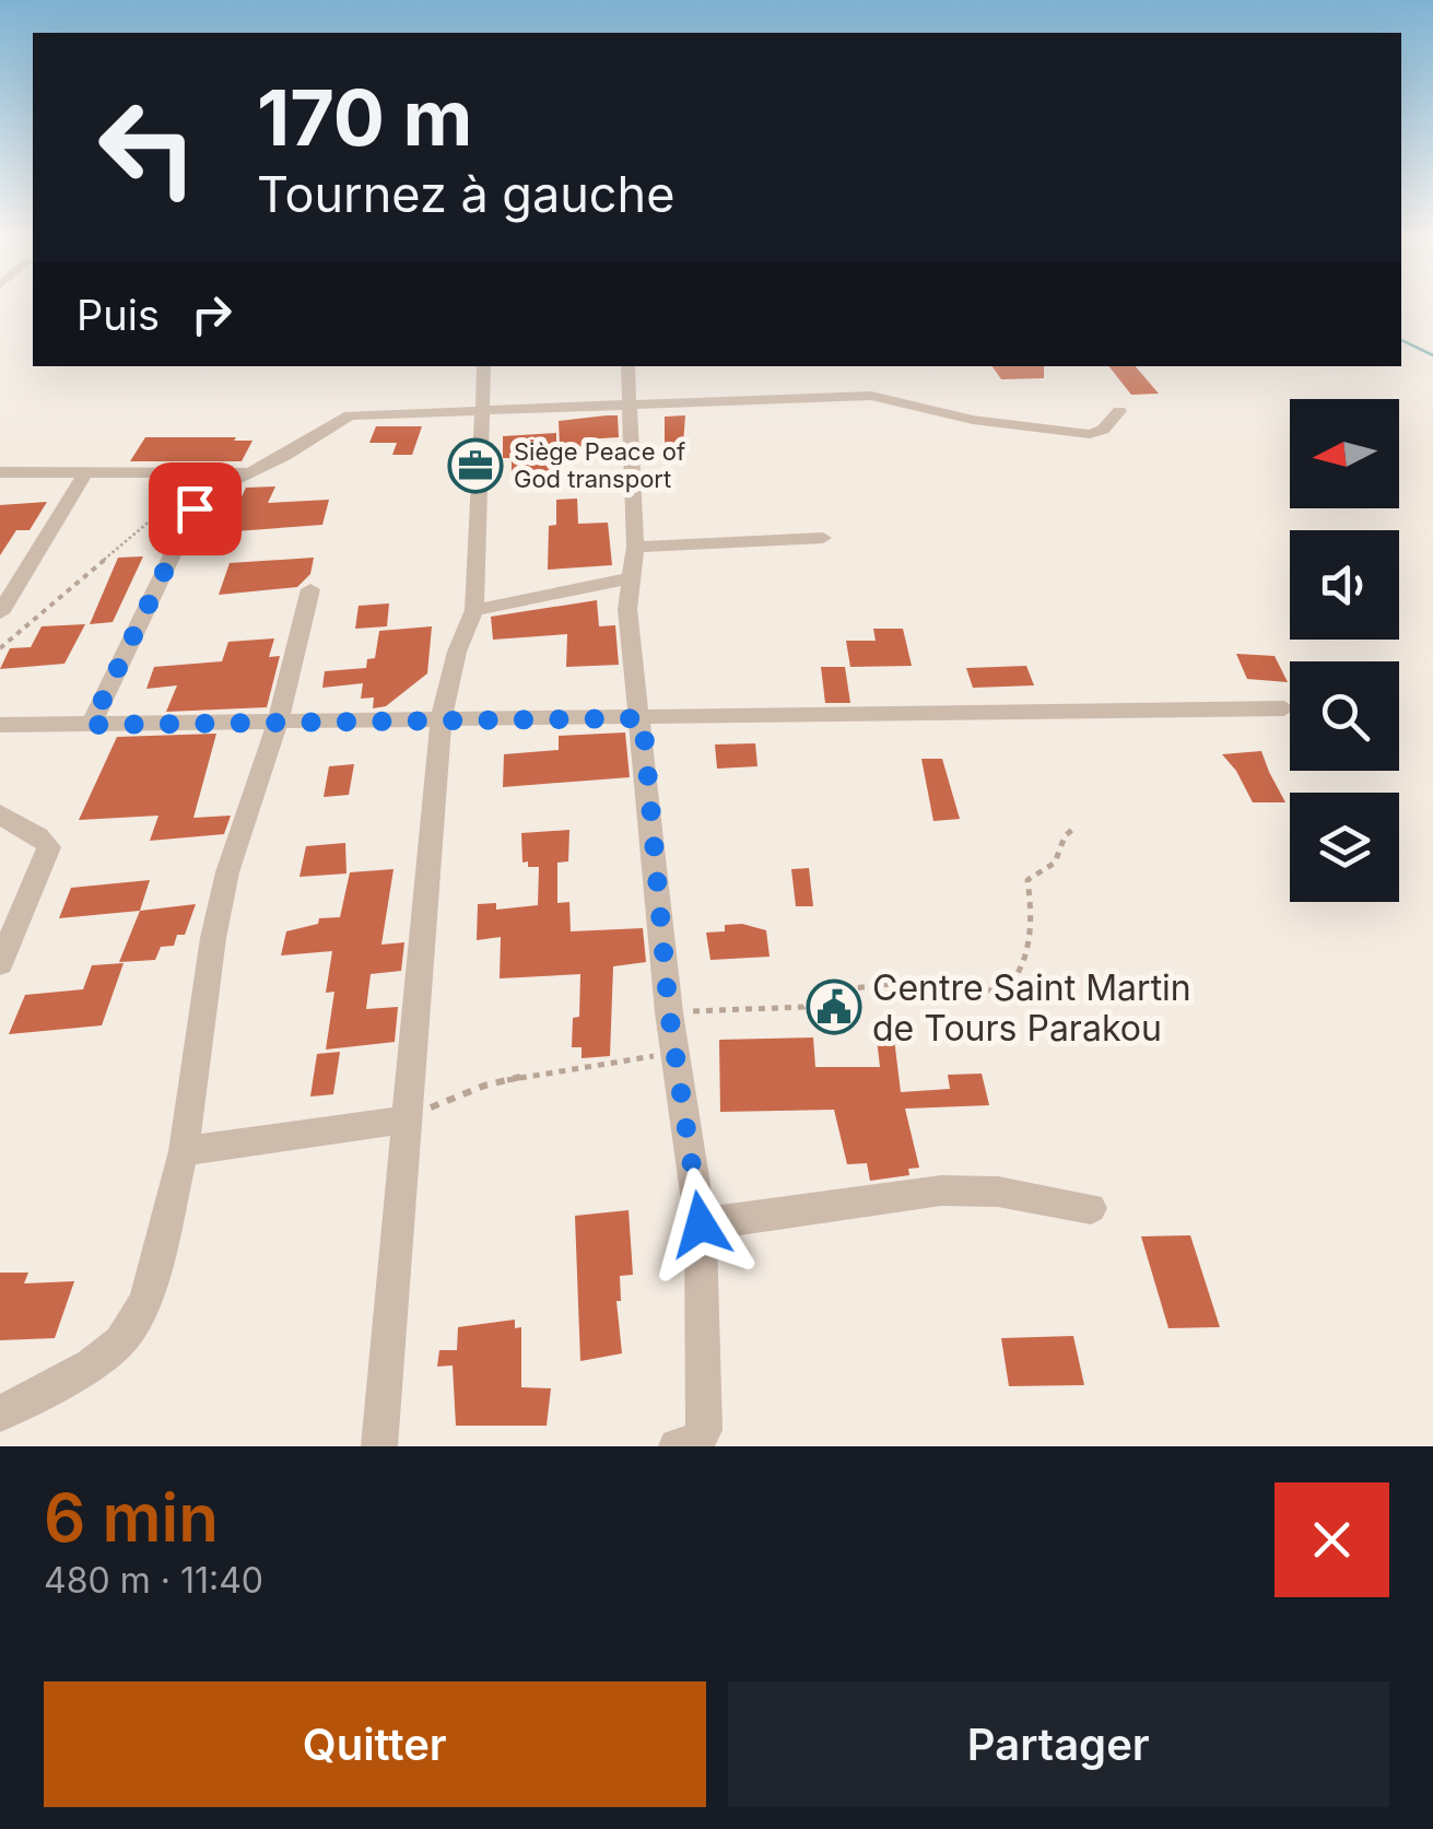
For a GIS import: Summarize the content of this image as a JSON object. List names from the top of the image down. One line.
{"places":{"office":["Siège Peace of God transport"],"public building":["Centre Saint Martin de Tours Parakou"]},"north":"left","page":{"turn":["170 m","Tournez à gauche"],"then":"Puis","heading":["6 min","480 m · 11:40"],"buttons":["Quitter","Partager"]}}
